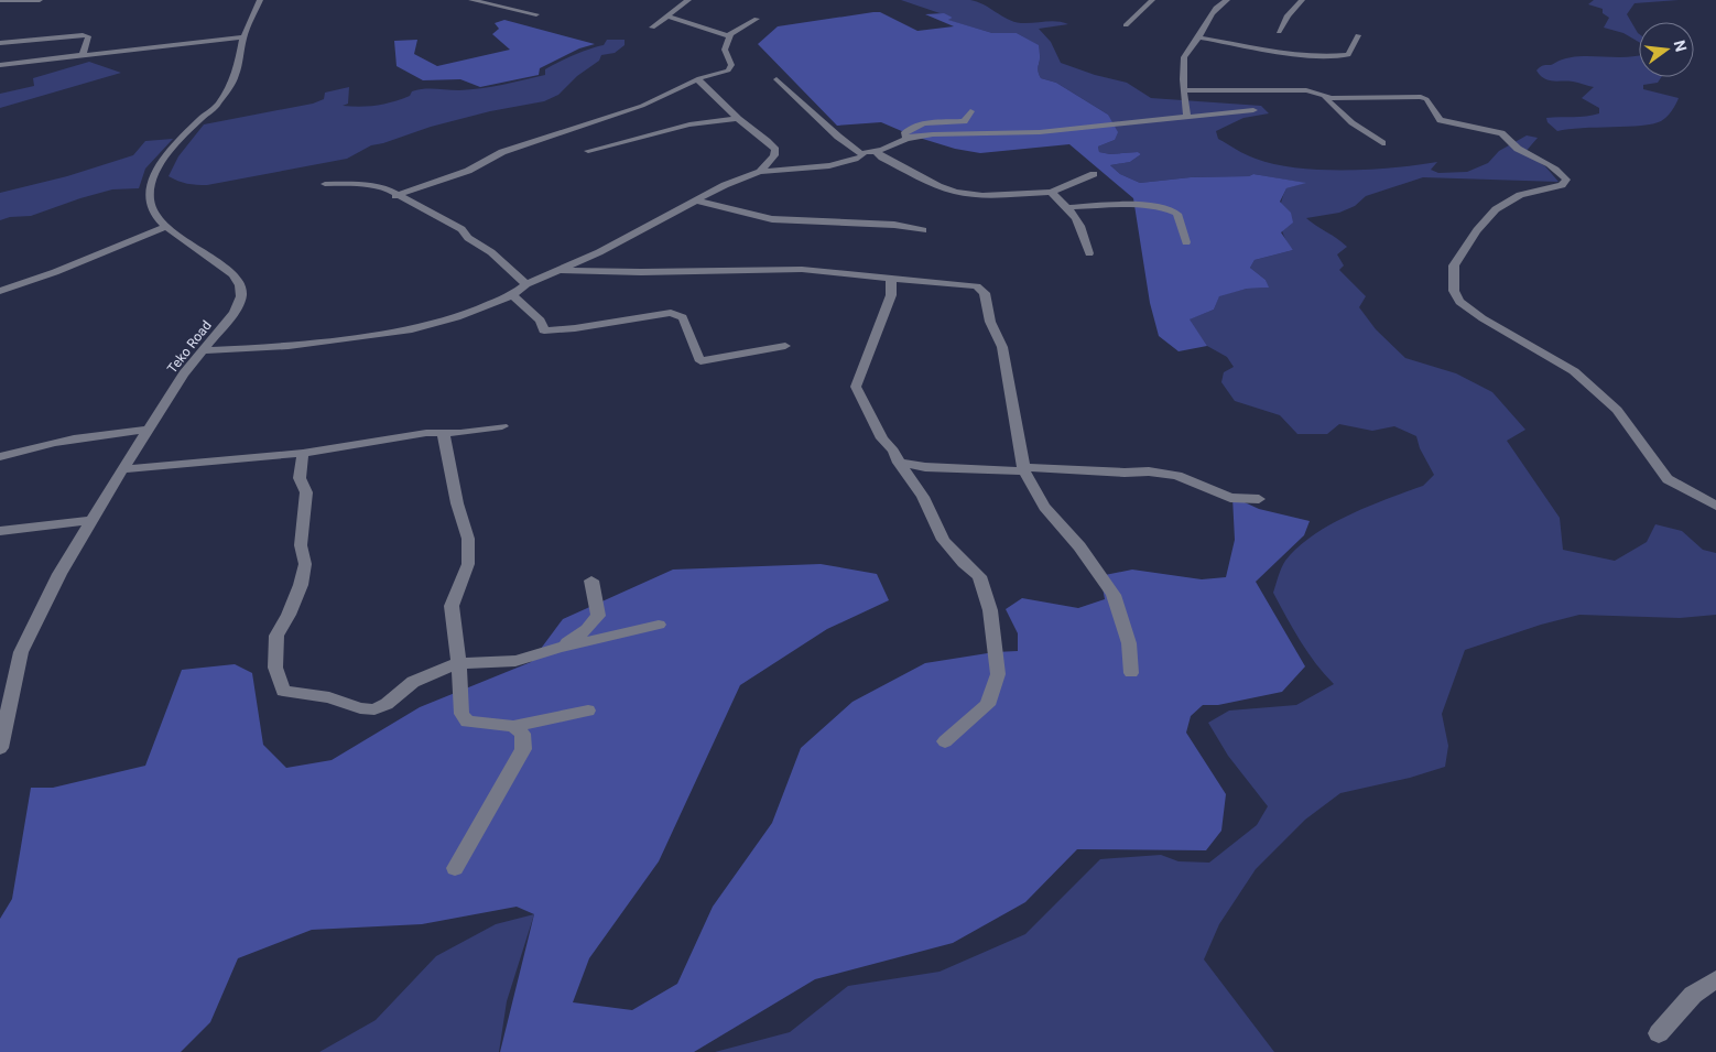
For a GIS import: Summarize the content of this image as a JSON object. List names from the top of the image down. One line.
{"streets":{"street":["Teko Road"]},"north":"right"}
